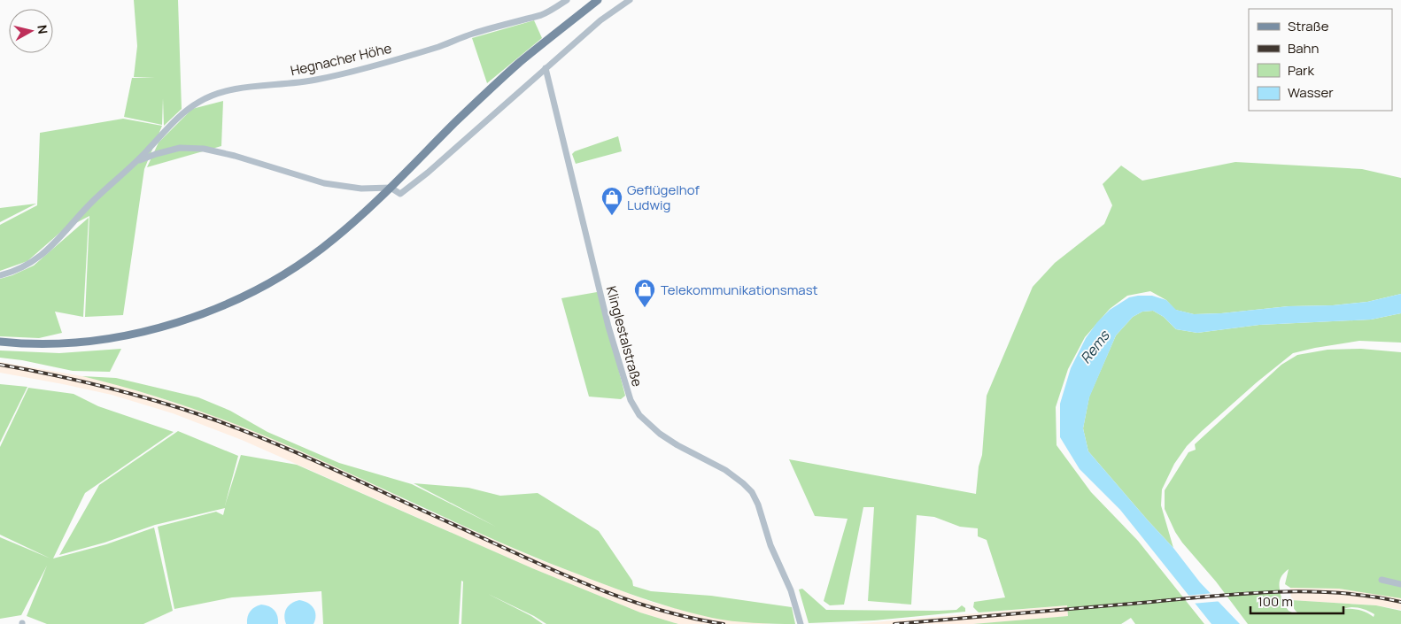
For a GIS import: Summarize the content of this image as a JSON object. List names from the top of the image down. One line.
{"streets":{"street":["Hegnacher Höhe","Klinglestalstraße"]},"water":["Rems"],"places":{"shop":["Geflügelhof Ludwig","Telekommunikationsmast"]},"legend":["Straße","Bahn","Park","Wasser"],"scale_bar":"100 m","north":"right"}
